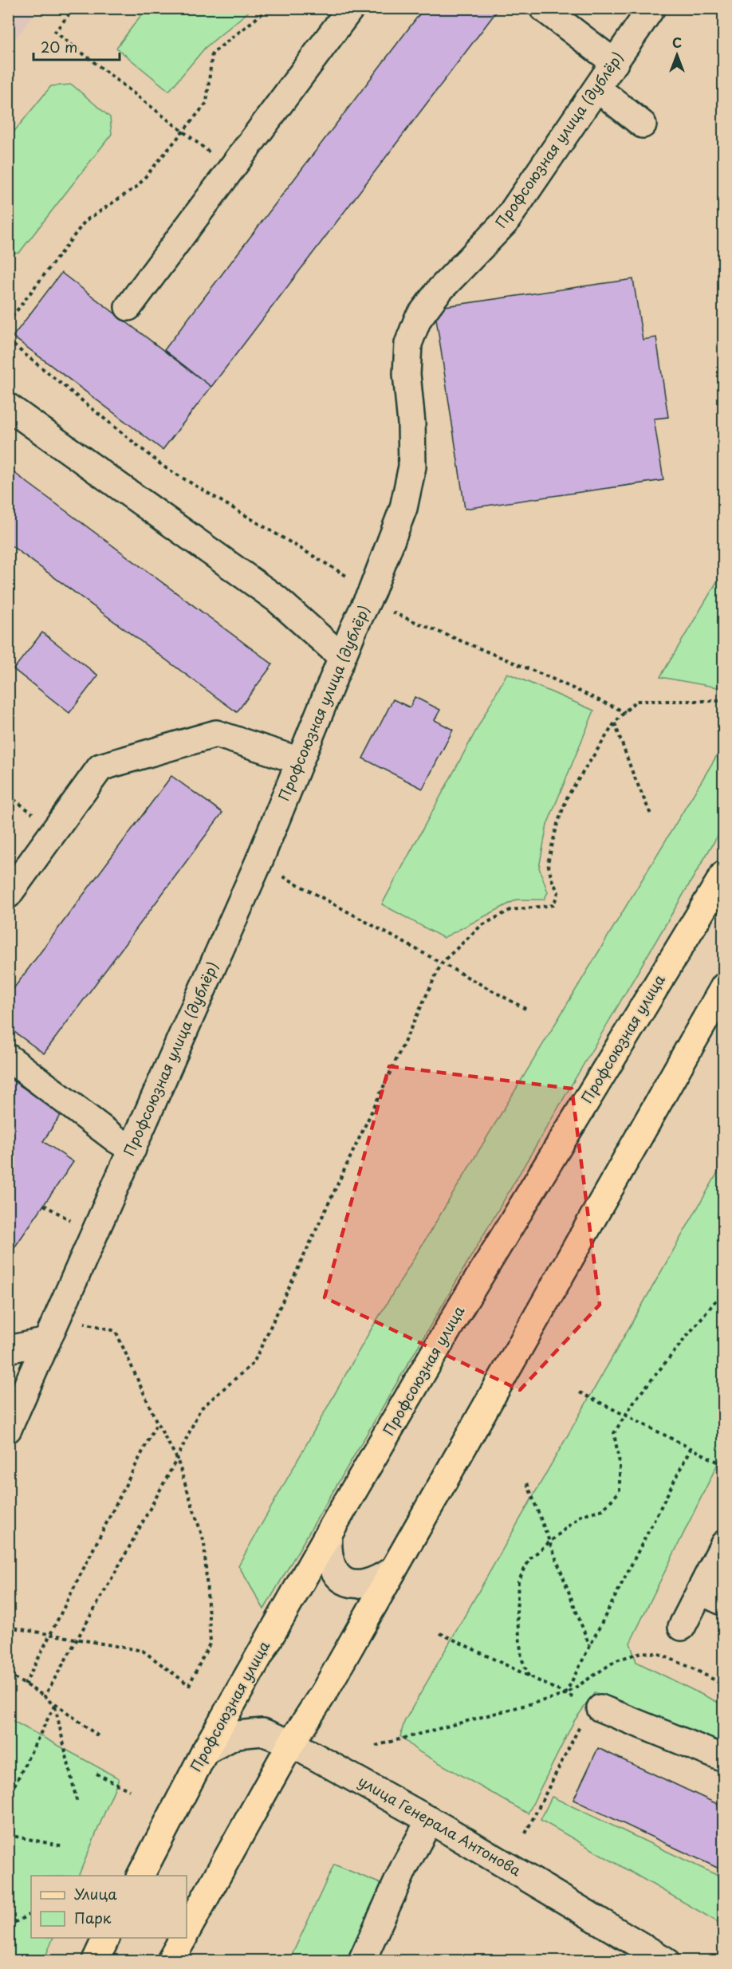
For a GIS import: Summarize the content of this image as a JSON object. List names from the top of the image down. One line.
{"streets":{"main road":["Профсоюзная улица"],"street":["Профсоюзная улица (дублёр)","улица Генерала Антонова"]},"crossings":[["Профсоюзная улица","улица Генерала Антонова"]],"legend":["Улица","Парк"],"scale_bar":"20 m","north":"top"}
